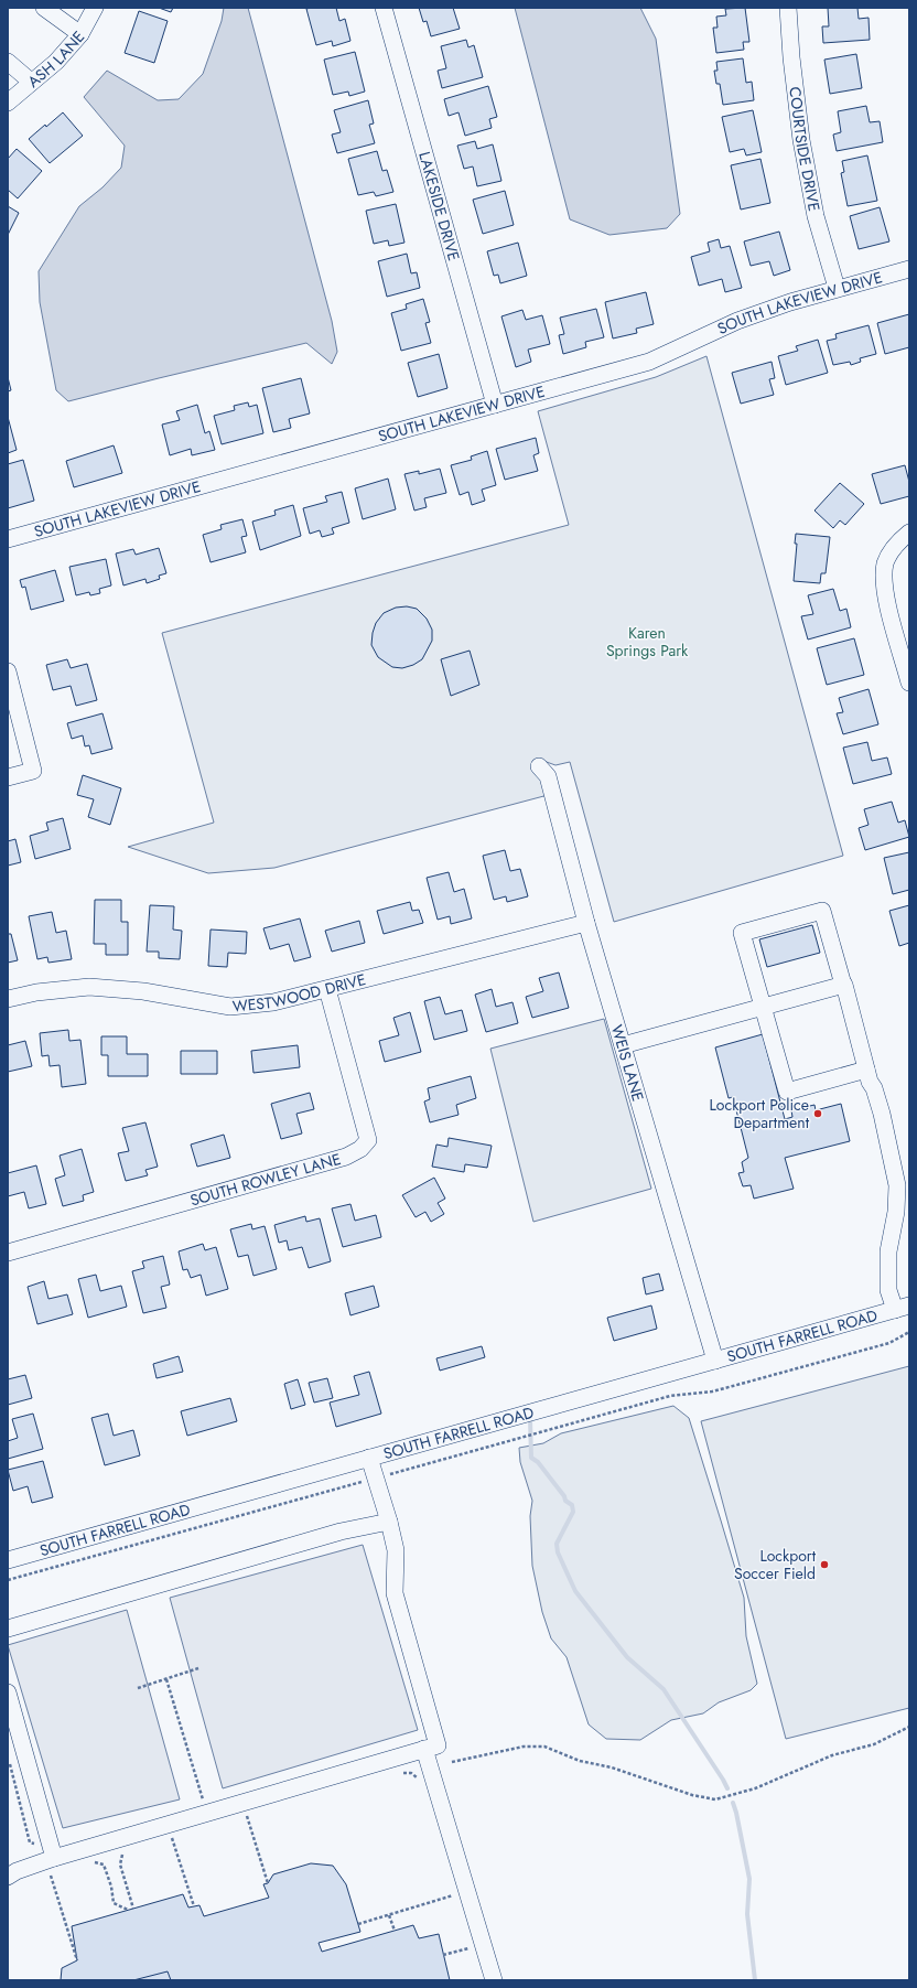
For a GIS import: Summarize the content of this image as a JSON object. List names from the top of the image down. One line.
{"streets":{"street":["ASH LANE","COURTSIDE DRIVE","LAKESIDE DRIVE","SOUTH LAKEVIEW DRIVE","WESTWOOD DRIVE","WEIS LANE","SOUTH ROWLEY LANE","SOUTH FARRELL ROAD"]},"crossings":[["COURTSIDE DRIVE","SOUTH LAKEVIEW DRIVE"],["LAKESIDE DRIVE","SOUTH LAKEVIEW DRIVE"],["WESTWOOD DRIVE","WEIS LANE"],["WESTWOOD DRIVE","SOUTH ROWLEY LANE"],["WEIS LANE","SOUTH FARRELL ROAD"]],"parks":["Karen Springs Park"],"places":["Lockport Police Department","Lockport Soccer Field"]}
